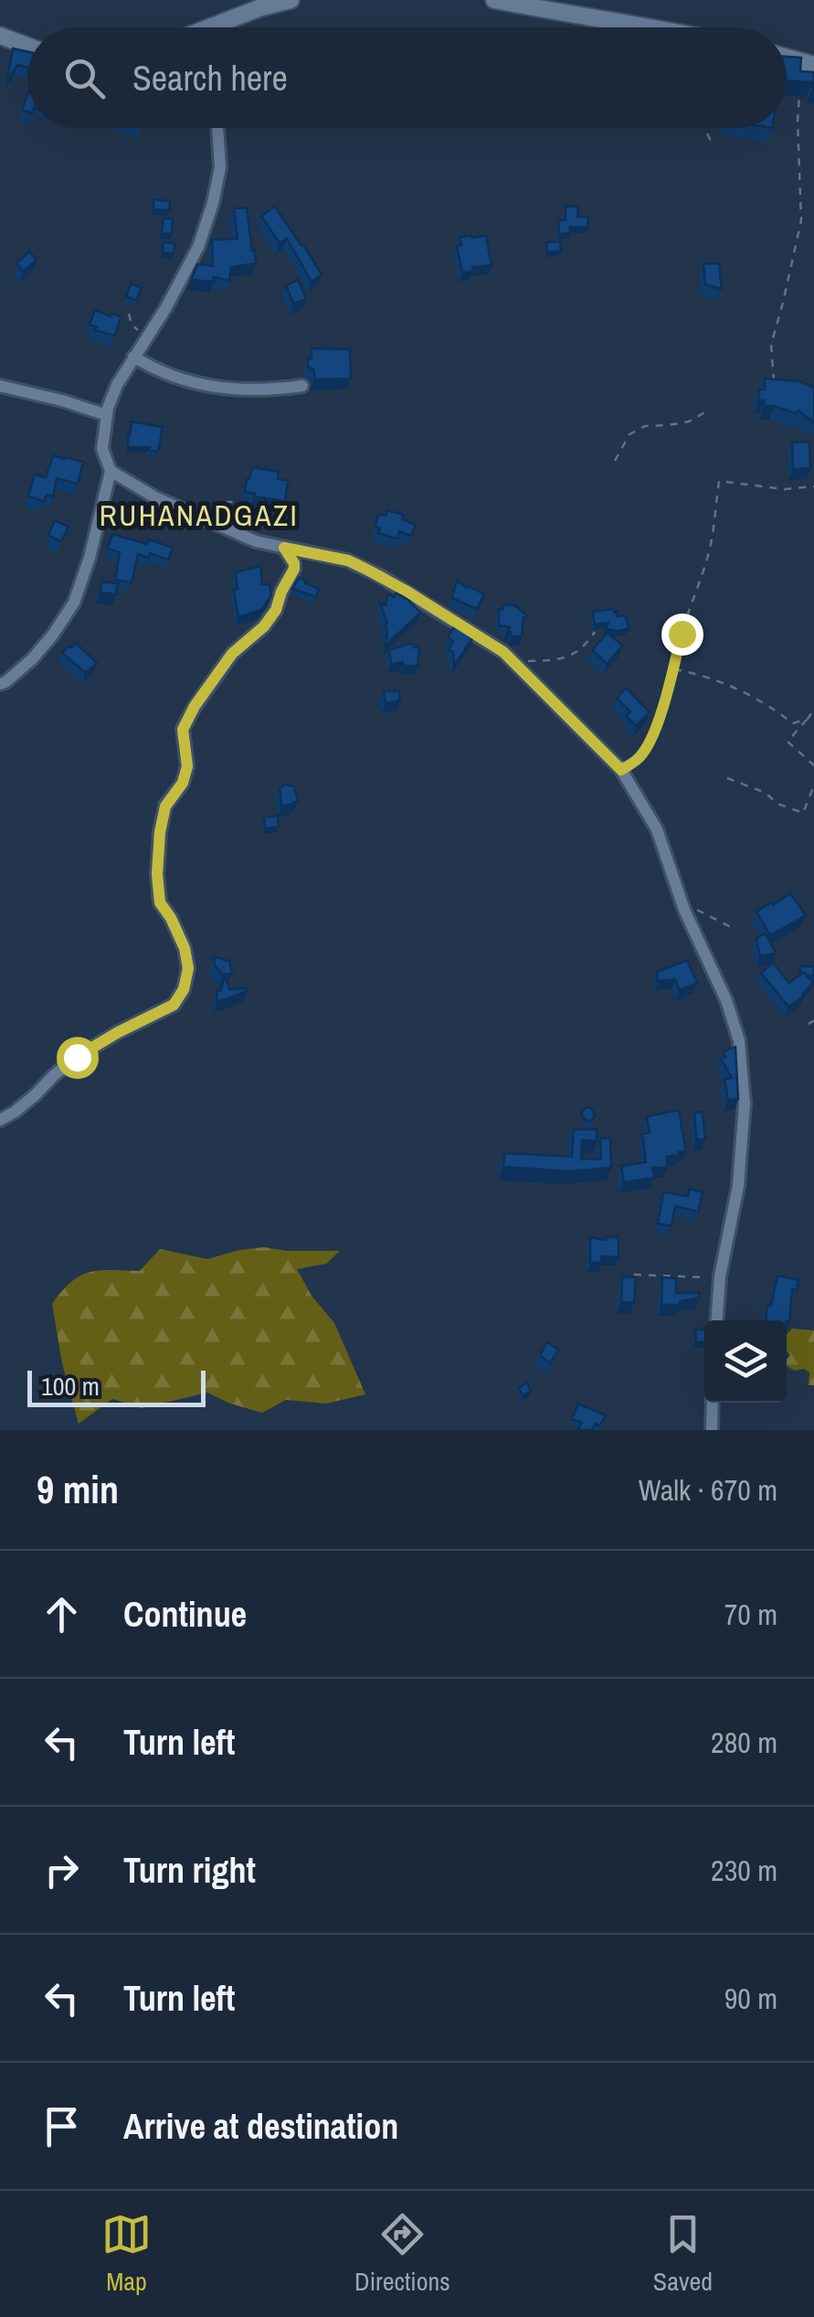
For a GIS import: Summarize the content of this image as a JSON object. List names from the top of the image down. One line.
{"districts":["RUHANADGAZI"],"scale_bar":"100 m","page":{"search":"Search here","scale":"100 m","heading":["9 min","Walk · 670 m"],"list":[["Continue","70 m"],["Turn left","280 m"],["Turn right","230 m"],["Turn left","90 m"],"Arrive at destination"],"nav":["Map","Directions","Saved"]}}
